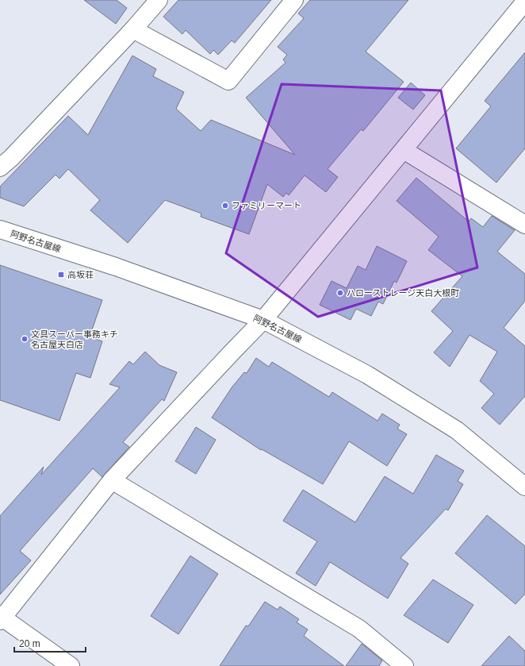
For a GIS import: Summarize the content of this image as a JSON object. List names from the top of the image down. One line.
{"streets":{"street":["阿野名古屋線"]},"places":{"other":["ファミリーマート","ハローストレージ天白大根町","文具スーパー事務キチ 名古屋天白店"],"transit":["高坂荘"]},"scale_bar":"20 m"}
